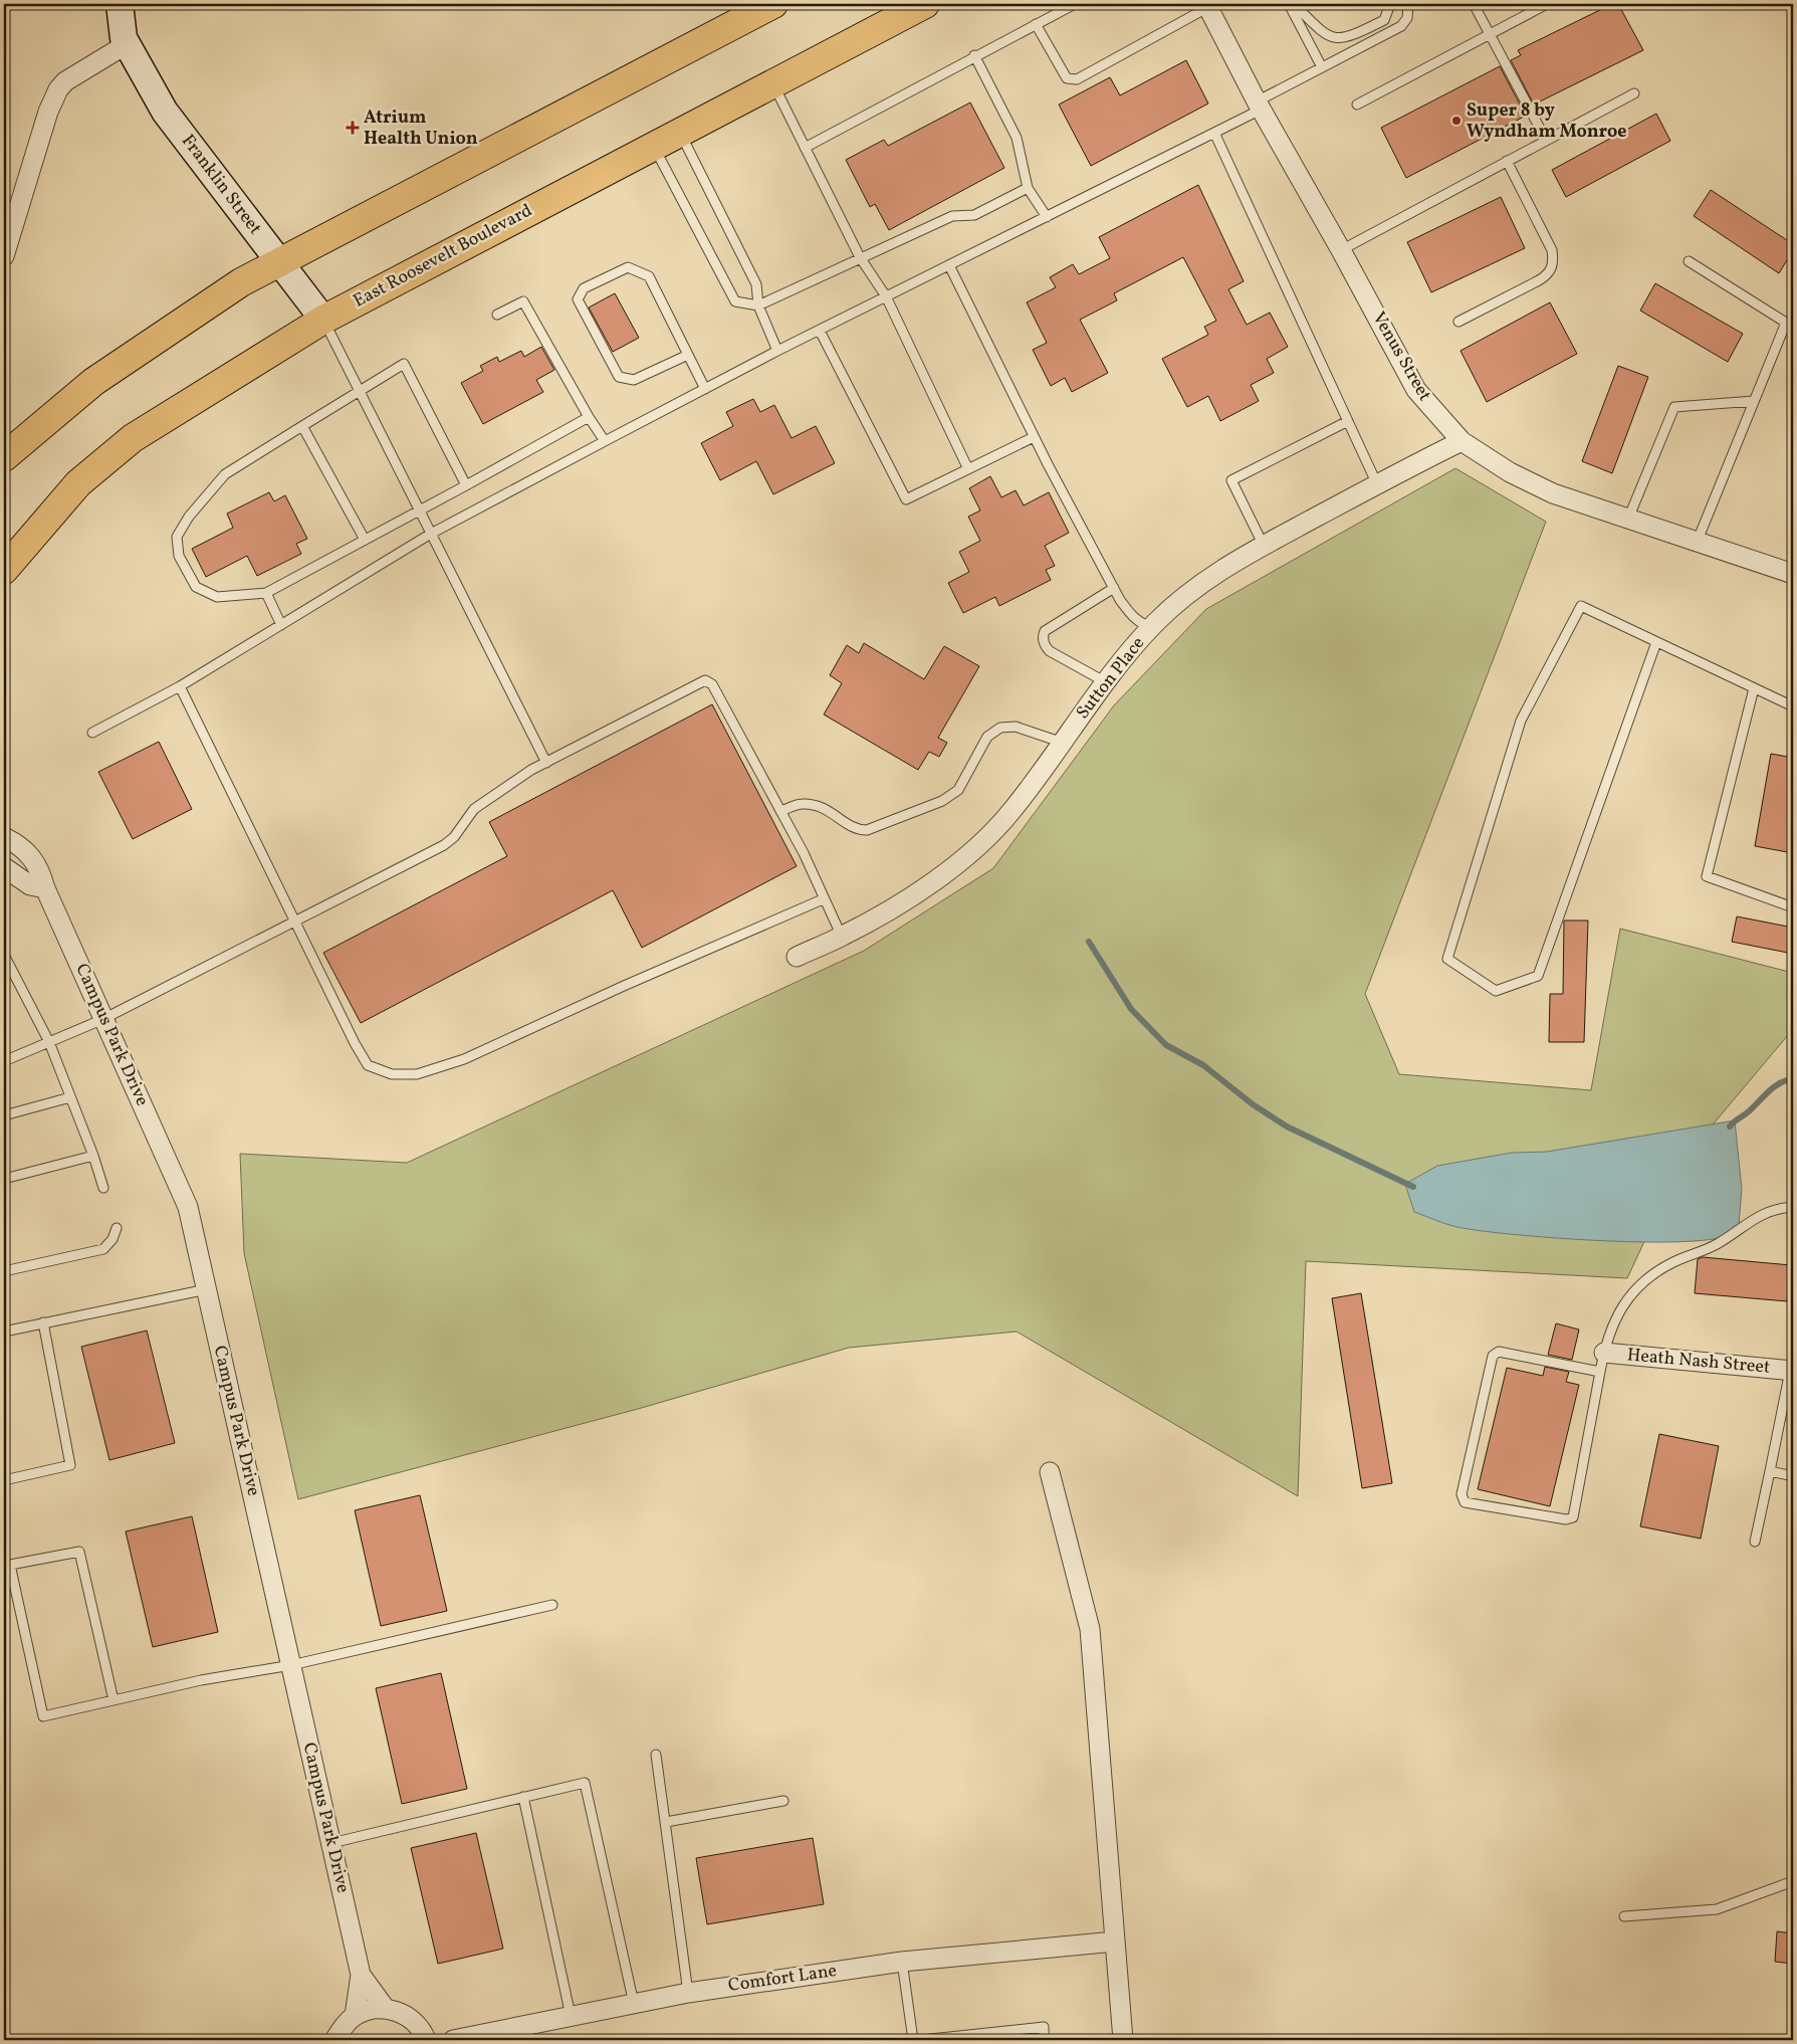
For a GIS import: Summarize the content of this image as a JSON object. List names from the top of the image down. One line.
{"streets":{"highway":["East Roosevelt Boulevard"],"main road":["Franklin Street"],"street":["Venus Street","Sutton Place","Campus Park Drive","Heath Nash Street","Comfort Lane"]},"crossings":[["Franklin Street","East Roosevelt Boulevard"],["Venus Street","Sutton Place"],["Campus Park Drive","Comfort Lane"]],"places":{"other":["Super 8 by Wyndham Monroe"],"health":["Atrium Health Union"]}}
